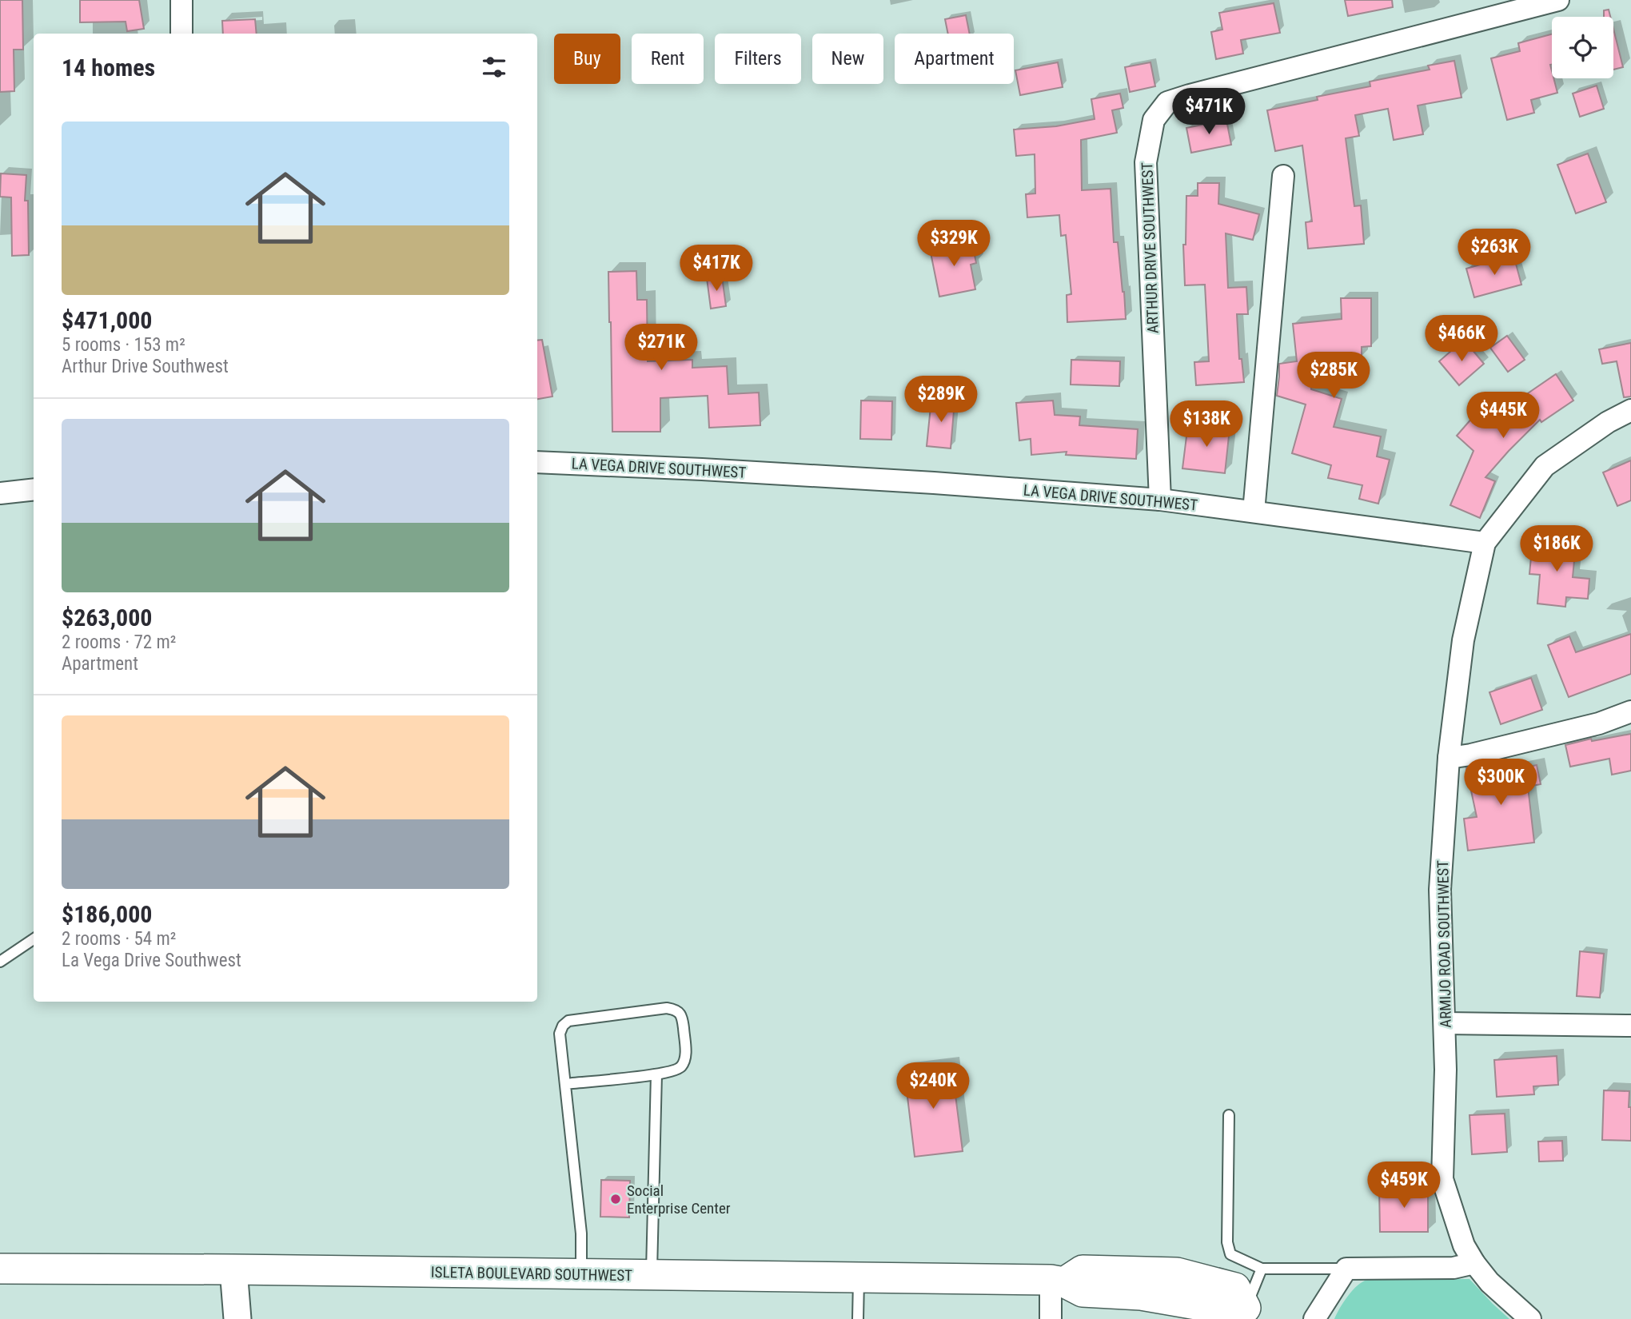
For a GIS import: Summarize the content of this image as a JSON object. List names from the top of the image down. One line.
{"streets":{"main road":["ISLETA BOULEVARD SOUTHWEST"],"street":["ARTHUR DRIVE SOUTHWEST","LA VEGA DRIVE SOUTHWEST","ARMIJO ROAD SOUTHWEST"]},"crossings":[["ARTHUR DRIVE SOUTHWEST","LA VEGA DRIVE SOUTHWEST"],["LA VEGA DRIVE SOUTHWEST","ARMIJO ROAD SOUTHWEST"]],"places":["Social Enterprise Center"],"page":{"chip":["Buy","Rent","Filters","New","Apartment"],"heading":"14 homes","price":["$471K","$329K","$263K","$417K","$466K","$271K","$285K","$289K","$445K","$138K","$186K","$300K","$240K","$459K"],"list":[{"name":"$471,000","note":"5 rooms · 153 m² · Arthur Drive Southwest"},{"name":"$263,000","note":"2 rooms · 72 m² · Apartment"},{"name":"$186,000","note":"2 rooms · 54 m² · La Vega Drive Southwest"}]}}
